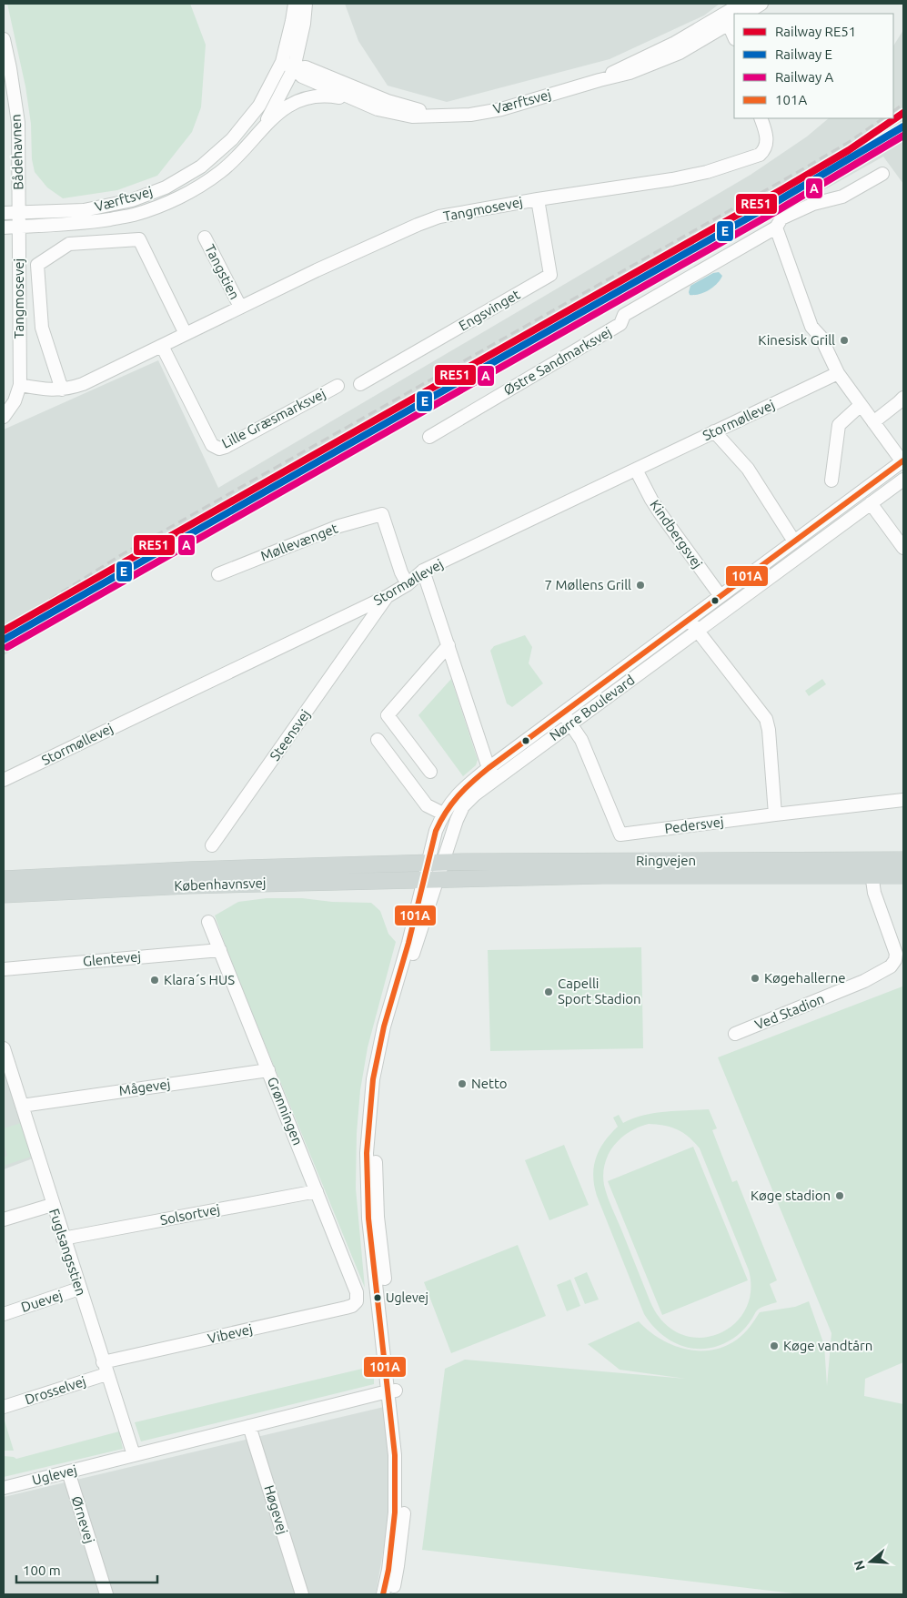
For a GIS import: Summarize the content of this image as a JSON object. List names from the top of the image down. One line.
{"streets":{"main road":["Ringvejen","Københavnsvej"],"street":["Værftsvej","Bådehavnen","Tangmosevej","Tangstien","Engsvinget","Østre Sandmarksvej","Lille Græsmarksvej","Stormøllevej","Kindbergsvej","Møllevænget","Nørre Boulevard","Steensvej","Pedersvej","Glentevej","Ved Stadion","Mågevej","Grønningen","Solsortvej","Fuglsangsstien","Duevej","Vibevej","Drosselvej","Uglevej","Høgevej","Ørnevej"]},"crossings":[["Værftsvej","Bådehavnen"],["Værftsvej","Tangmosevej"],["Bådehavnen","Tangmosevej"],["Tangmosevej","Tangstien"],["Tangmosevej","Engsvinget"],["Tangmosevej","Lille Græsmarksvej"],["Stormøllevej","Kindbergsvej"],["Stormøllevej","Møllevænget"],["Stormøllevej","Steensvej"],["Kindbergsvej","Nørre Boulevard"],["Nørre Boulevard","Pedersvej"],["Nørre Boulevard","Ringvejen"],["Nørre Boulevard","Københavnsvej"],["Ringvejen","Københavnsvej"],["Ringvejen","Ved Stadion"],["Glentevej","Grønningen"],["Mågevej","Grønningen"],["Mågevej","Fuglsangsstien"],["Grønningen","Solsortvej"],["Grønningen","Vibevej"],["Solsortvej","Fuglsangsstien"],["Fuglsangsstien","Duevej"],["Fuglsangsstien","Vibevej"],["Fuglsangsstien","Drosselvej"],["Fuglsangsstien","Uglevej"],["Vibevej","Drosselvej"],["Uglevej","Høgevej"],["Uglevej","Ørnevej"]],"places":["Kinesisk Grill","7 Møllens Grill","Køgehallerne","Klara´s HUS","Capelli Sport Stadion","Netto","Køge stadion","Uglevej","Køge vandtårn"],"lines":["rail line RE51","rail line E","rail line A","transit line 101A"],"legend":["Railway RE51","Railway E","Railway A","101A"],"scale_bar":"100 m","north":"left"}
